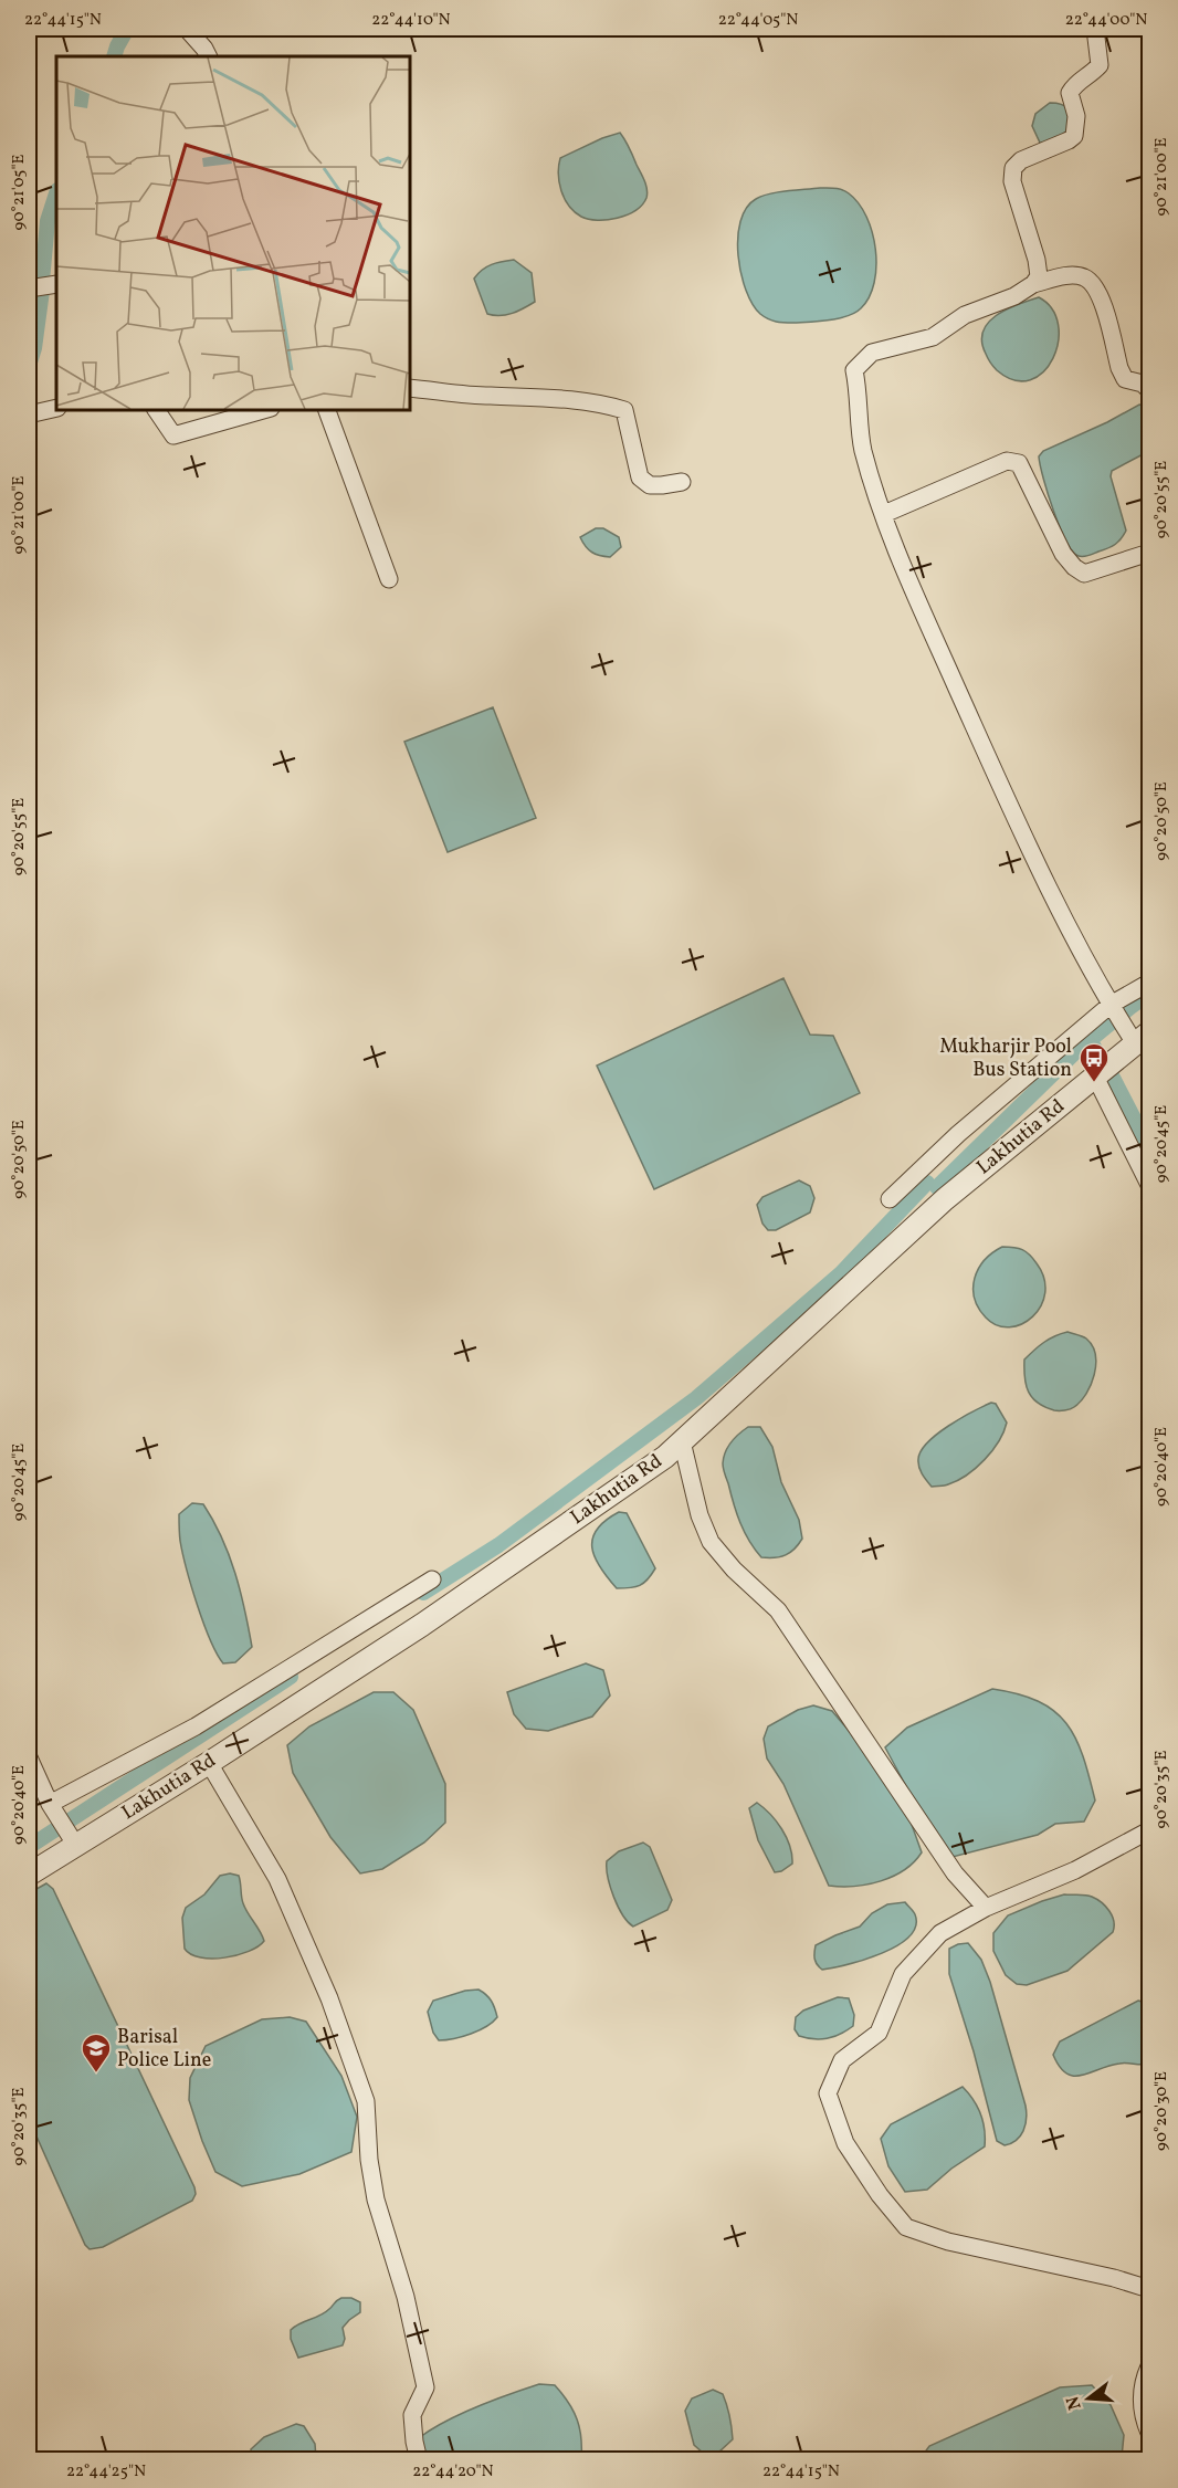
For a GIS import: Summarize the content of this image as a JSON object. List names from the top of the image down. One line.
{"streets":{"street":["Lakhutia Rd"]},"places":{"bus stop":["Mukharjir Pool Bus Station"],"school or university":["Barisal Police Line"]},"north":"left","coordinates":["22°44'15\"N","22°44'10\"N","22°44'05\"N","22°44'00\"N","90°21'00\"E","90°21'05\"E","90°20'55\"E","90°20'50\"E","90°20'45\"E","90°20'40\"E","90°20'35\"E","90°20'30\"E","22°44'25\"N","22°44'20\"N"]}
